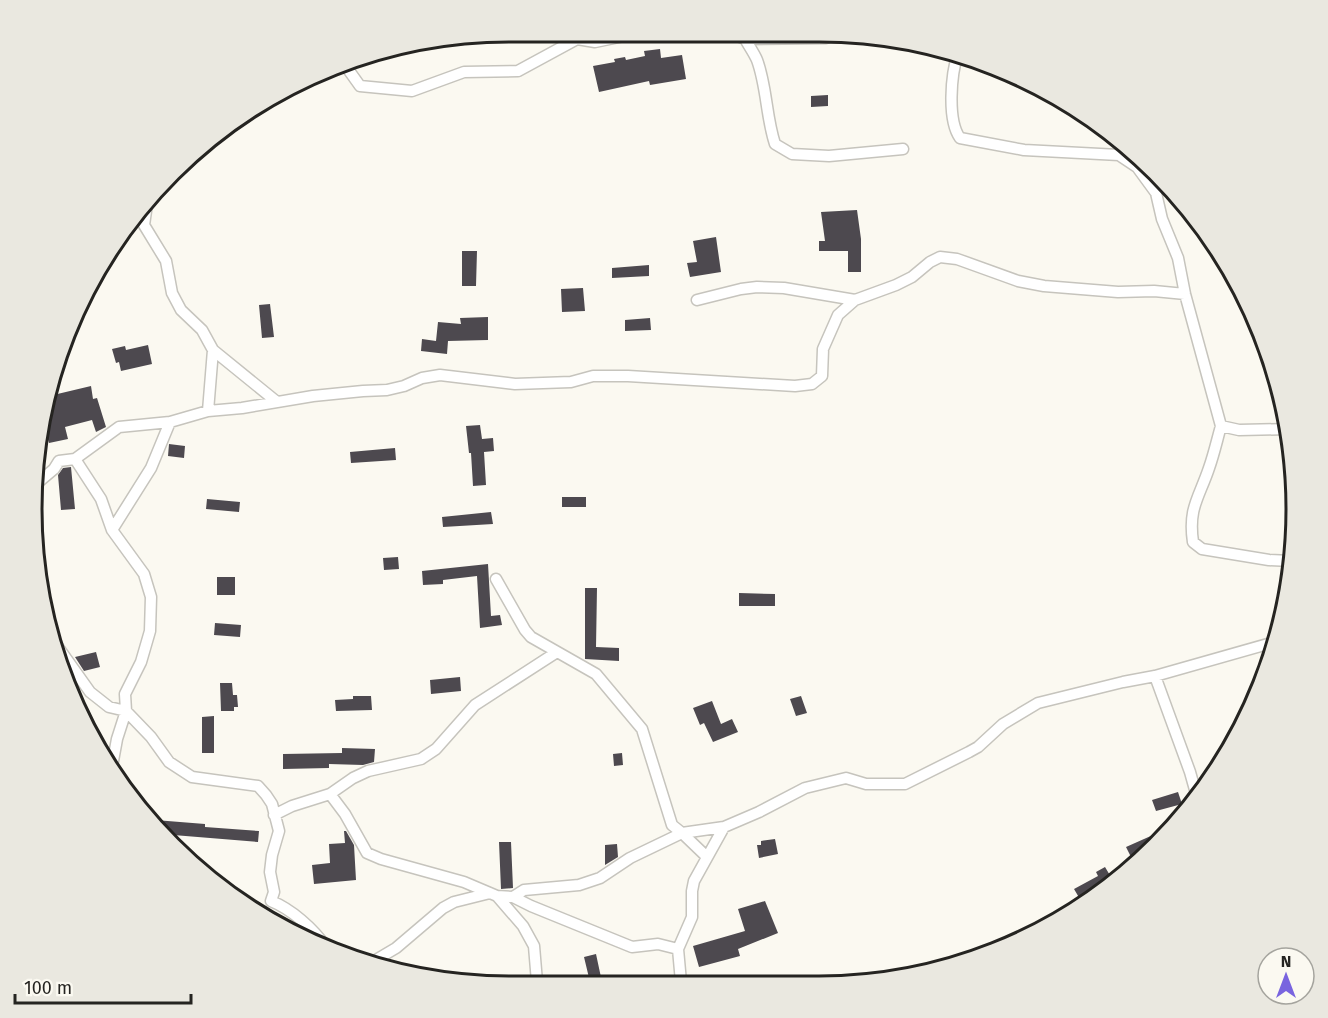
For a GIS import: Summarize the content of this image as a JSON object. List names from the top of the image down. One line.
{"scale_bar":"100 m","north":"top"}
